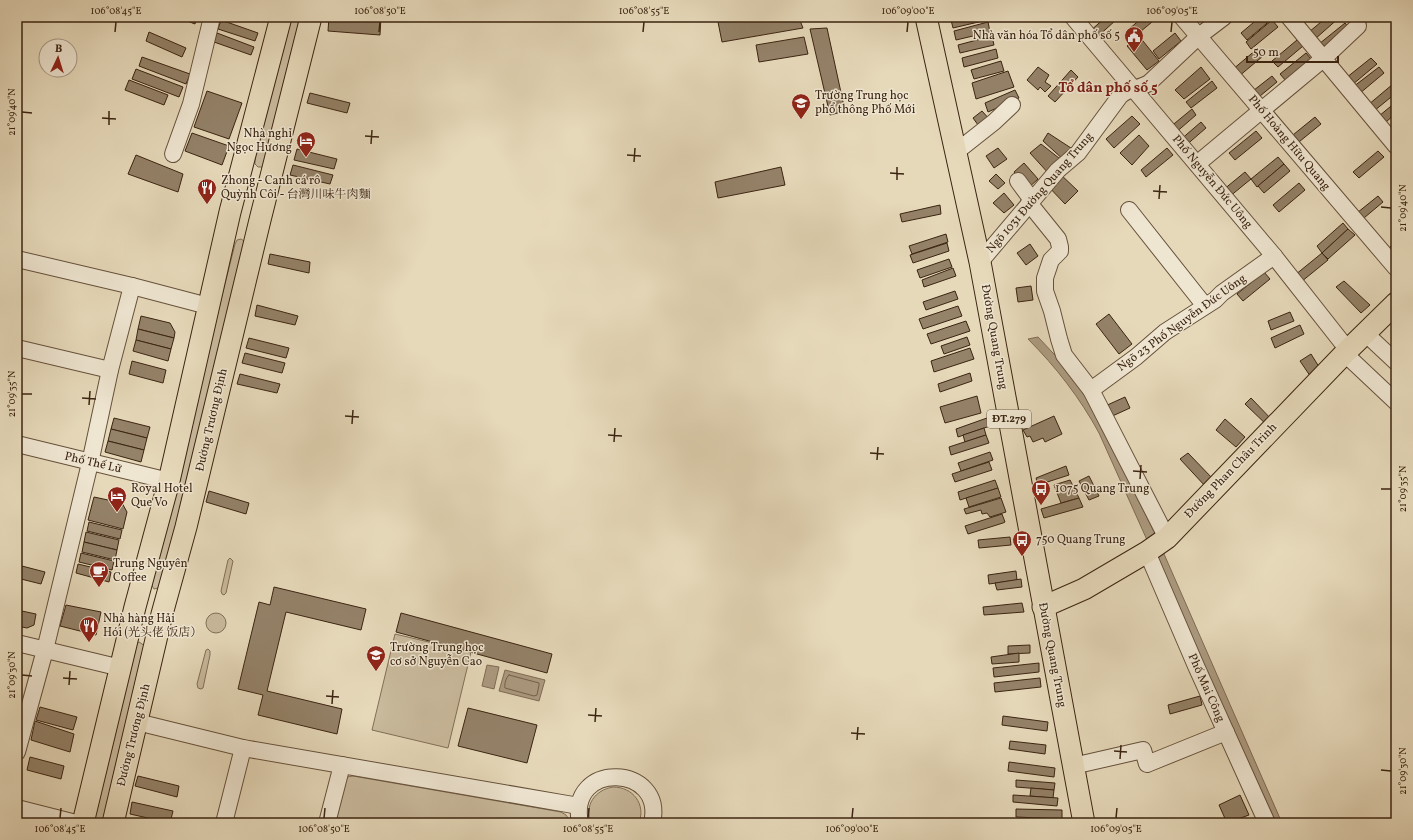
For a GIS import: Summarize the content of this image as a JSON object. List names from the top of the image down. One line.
{"streets":{"main road":["Đường Quang Trung","ĐT.279","Đường Trương Định","Đường Phan Châu Trinh"],"street":["Phố Hoàng Hữu Quang","Phố Nguyễn Đức Uông","Ngõ 1031 Đường Quang Trung","Ngõ 23 Phố Nguyễn Đức Uông","Phố Thế Lữ","Phố Mai Công"]},"crossings":[["Phố Hoàng Hữu Quang","Ngõ 1031 Đường Quang Trung"],["Phố Nguyễn Đức Uông","Ngõ 1031 Đường Quang Trung"],["Phố Nguyễn Đức Uông","Ngõ 23 Phố Nguyễn Đức Uông"],["Phố Nguyễn Đức Uông","Đường Phan Châu Trinh"],["Ngõ 1031 Đường Quang Trung","Đường Quang Trung"],["Đường Quang Trung","Đường Phan Châu Trinh"],["Đường Phan Châu Trinh","Phố Mai Công"]],"districts":["Tổ dân phố số 5"],"places":{"public building":["Nhà văn hóa Tổ dân phố số 5"],"school or university":["Trường Trung học phổ thông Phố Mới","Trường Trung học cơ sở Nguyễn Cao"],"hotel":["Nhà nghỉ Ngọc Hương","Royal Hotel Que Vo"],"restaurant":["Zhong - Canh cá rô Quỳnh Côi - 台灣川味牛肉麵","Nhà hàng Hải Hói (光头佬 饭店）"],"bus stop":["1075 Quang Trung","750 Quang Trung"],"cafe":["Trung Nguyên Coffee"]},"scale_bar":"50 m","north":"top","coordinates":["106°08'45\"E","106°08'50\"E","106°08'55\"E","106°09'00\"E","106°09'05\"E","21°09'40\"N","21°09'35\"N","21°09'30\"N"]}
